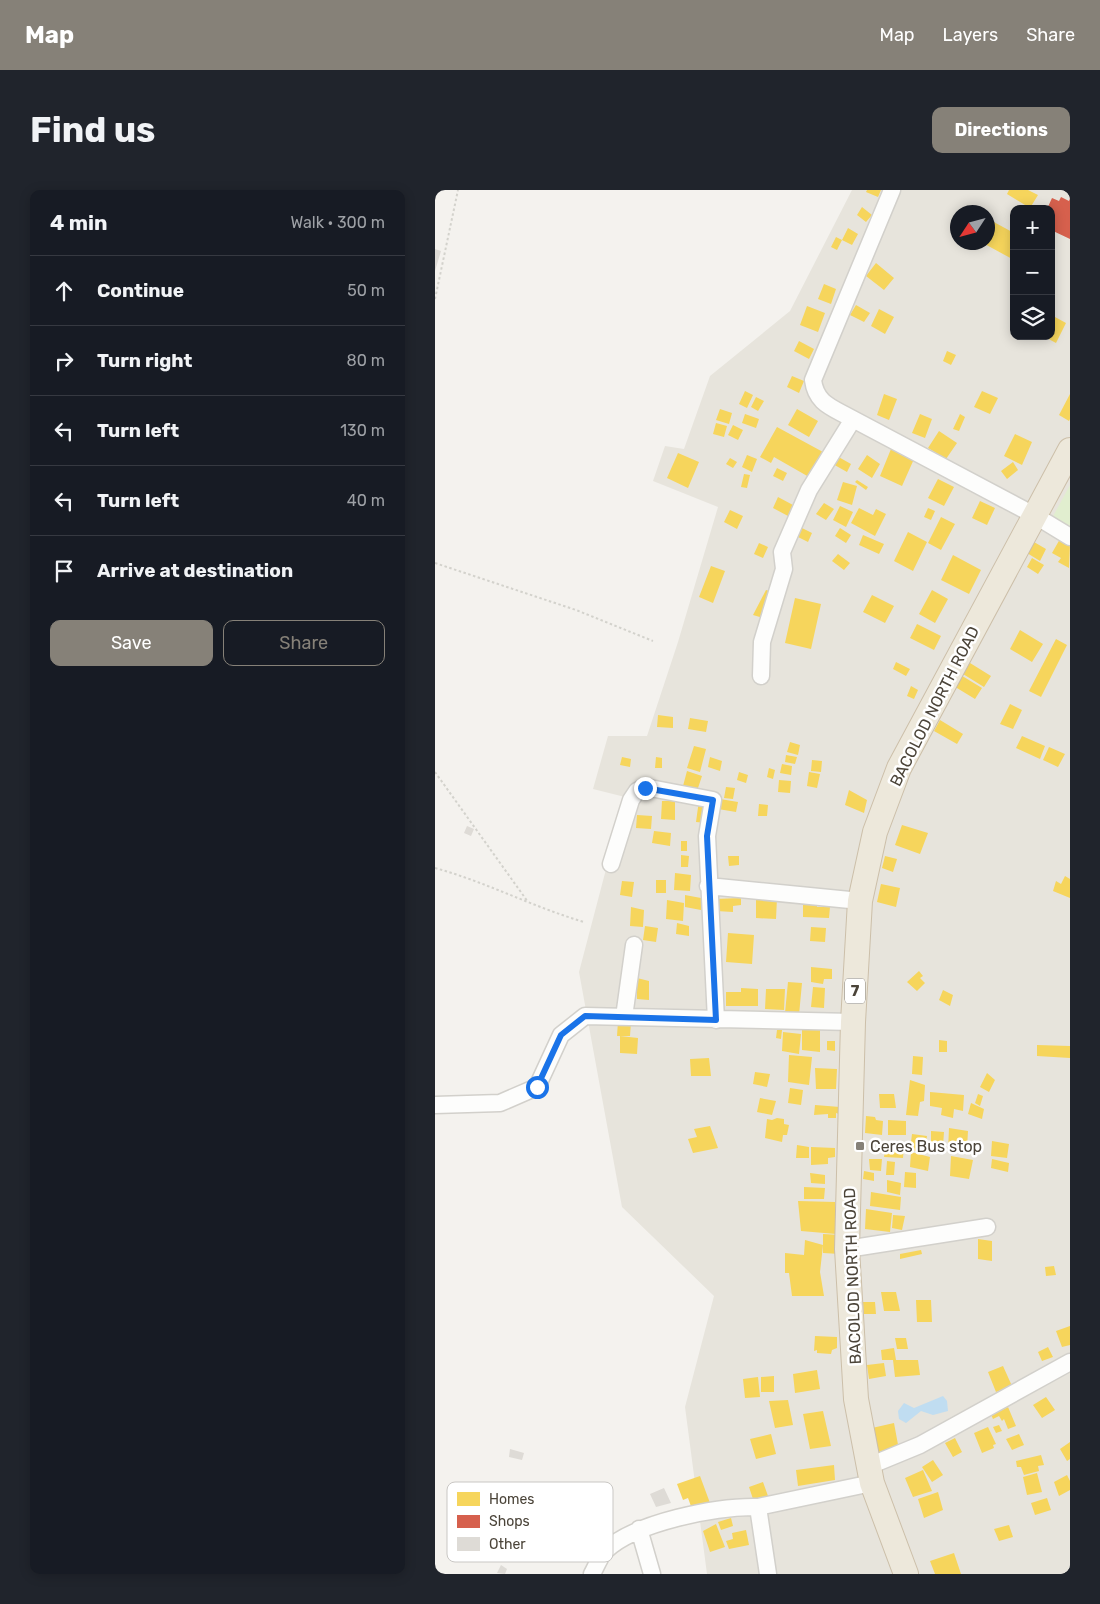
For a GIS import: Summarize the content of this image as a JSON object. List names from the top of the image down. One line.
{"streets":{"highway":["BACOLOD NORTH ROAD","7"]},"places":{"transit":["Ceres Bus stop"]},"legend":["Homes","Shops","Other"],"north":"bottom left","page":{"header":"Map","nav":["Map","Layers","Share"],"buttons":["Directions",["Save","Share"]],"title":"Find us","heading":["4 min","Walk · 300 m"],"map_buttons":["+","−"],"list":[["Continue","50 m"],["Turn right","80 m"],["Turn left","130 m"],["Turn left","40 m"],"Arrive at destination"]}}
